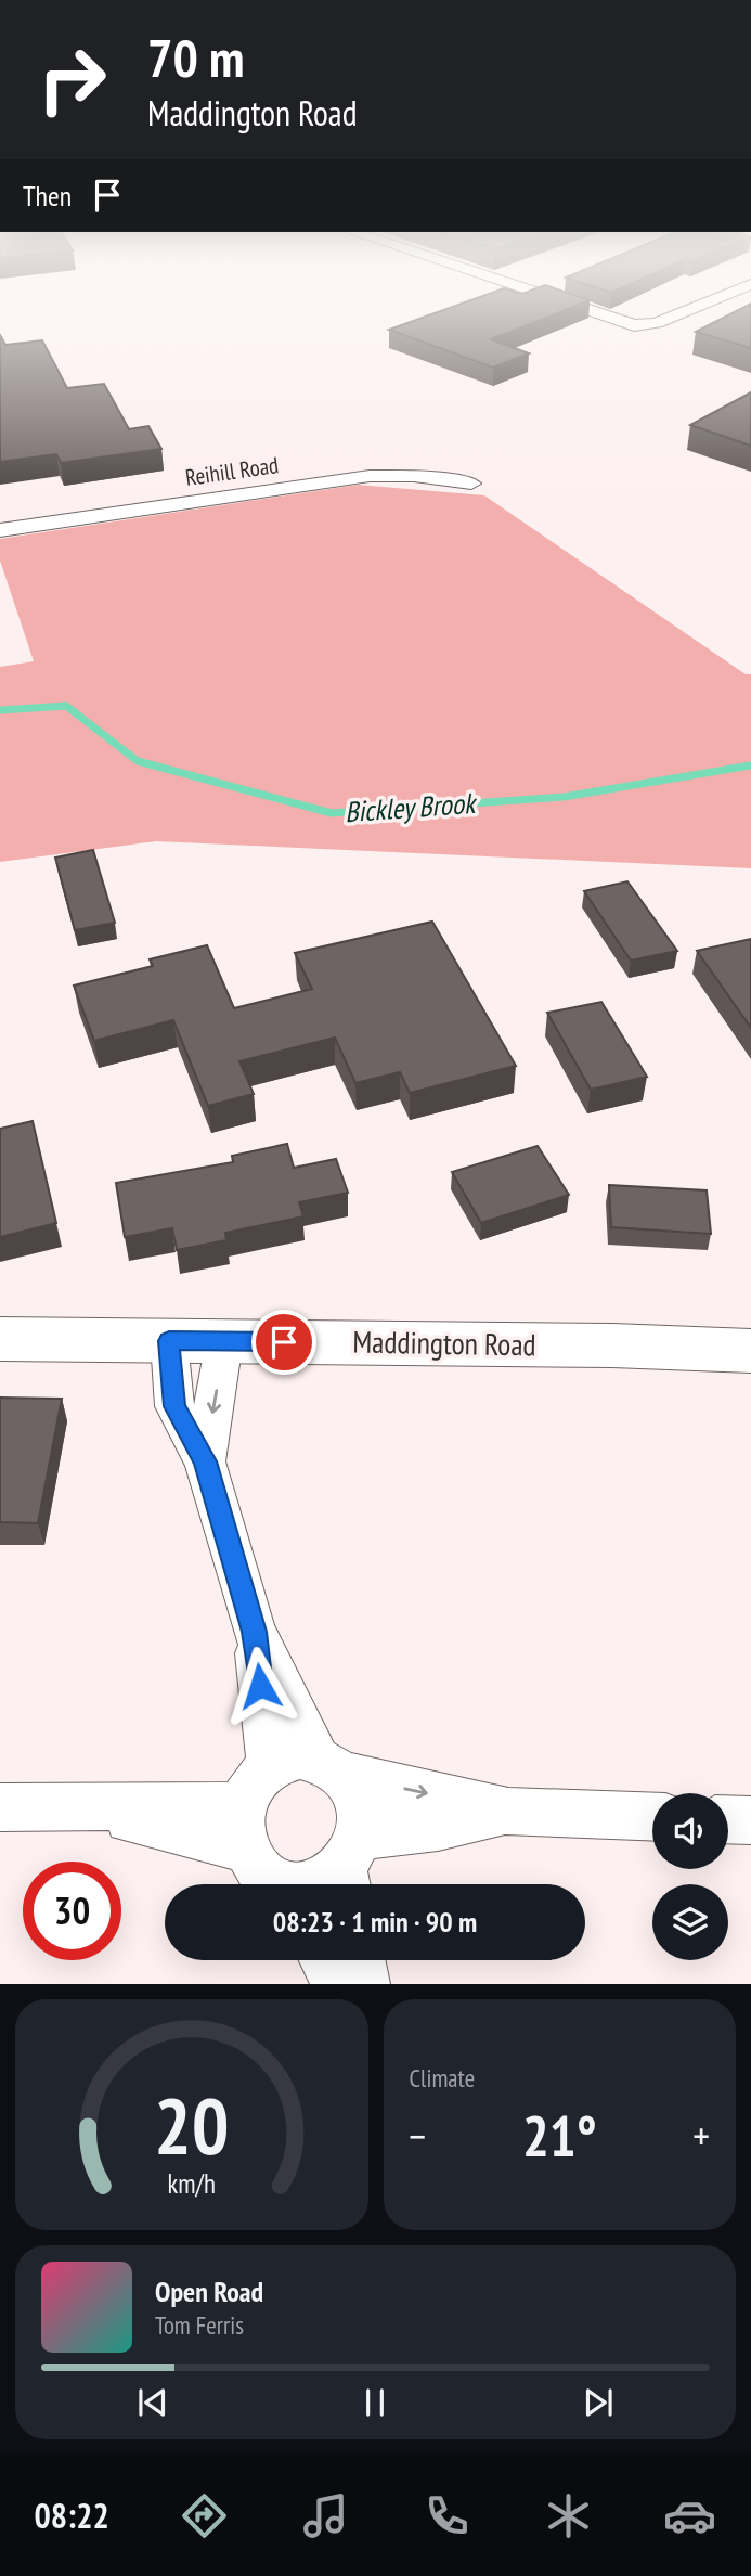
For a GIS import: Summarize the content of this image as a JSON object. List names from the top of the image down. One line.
{"streets":{"main road":["Maddington Road"],"street":["Reihill Road"]},"water":["Bickley Brook"],"page":{"turn":["70 m","Maddington Road"],"then":"Then","limit":"30","trip":"08:23 · 1 min · 90 m","tile":"Climate","heat":["−","21°","+"],"song":["Open Road","Tom Ferris"],"tabs":"08:22","gauge":["20","km/h"]}}
